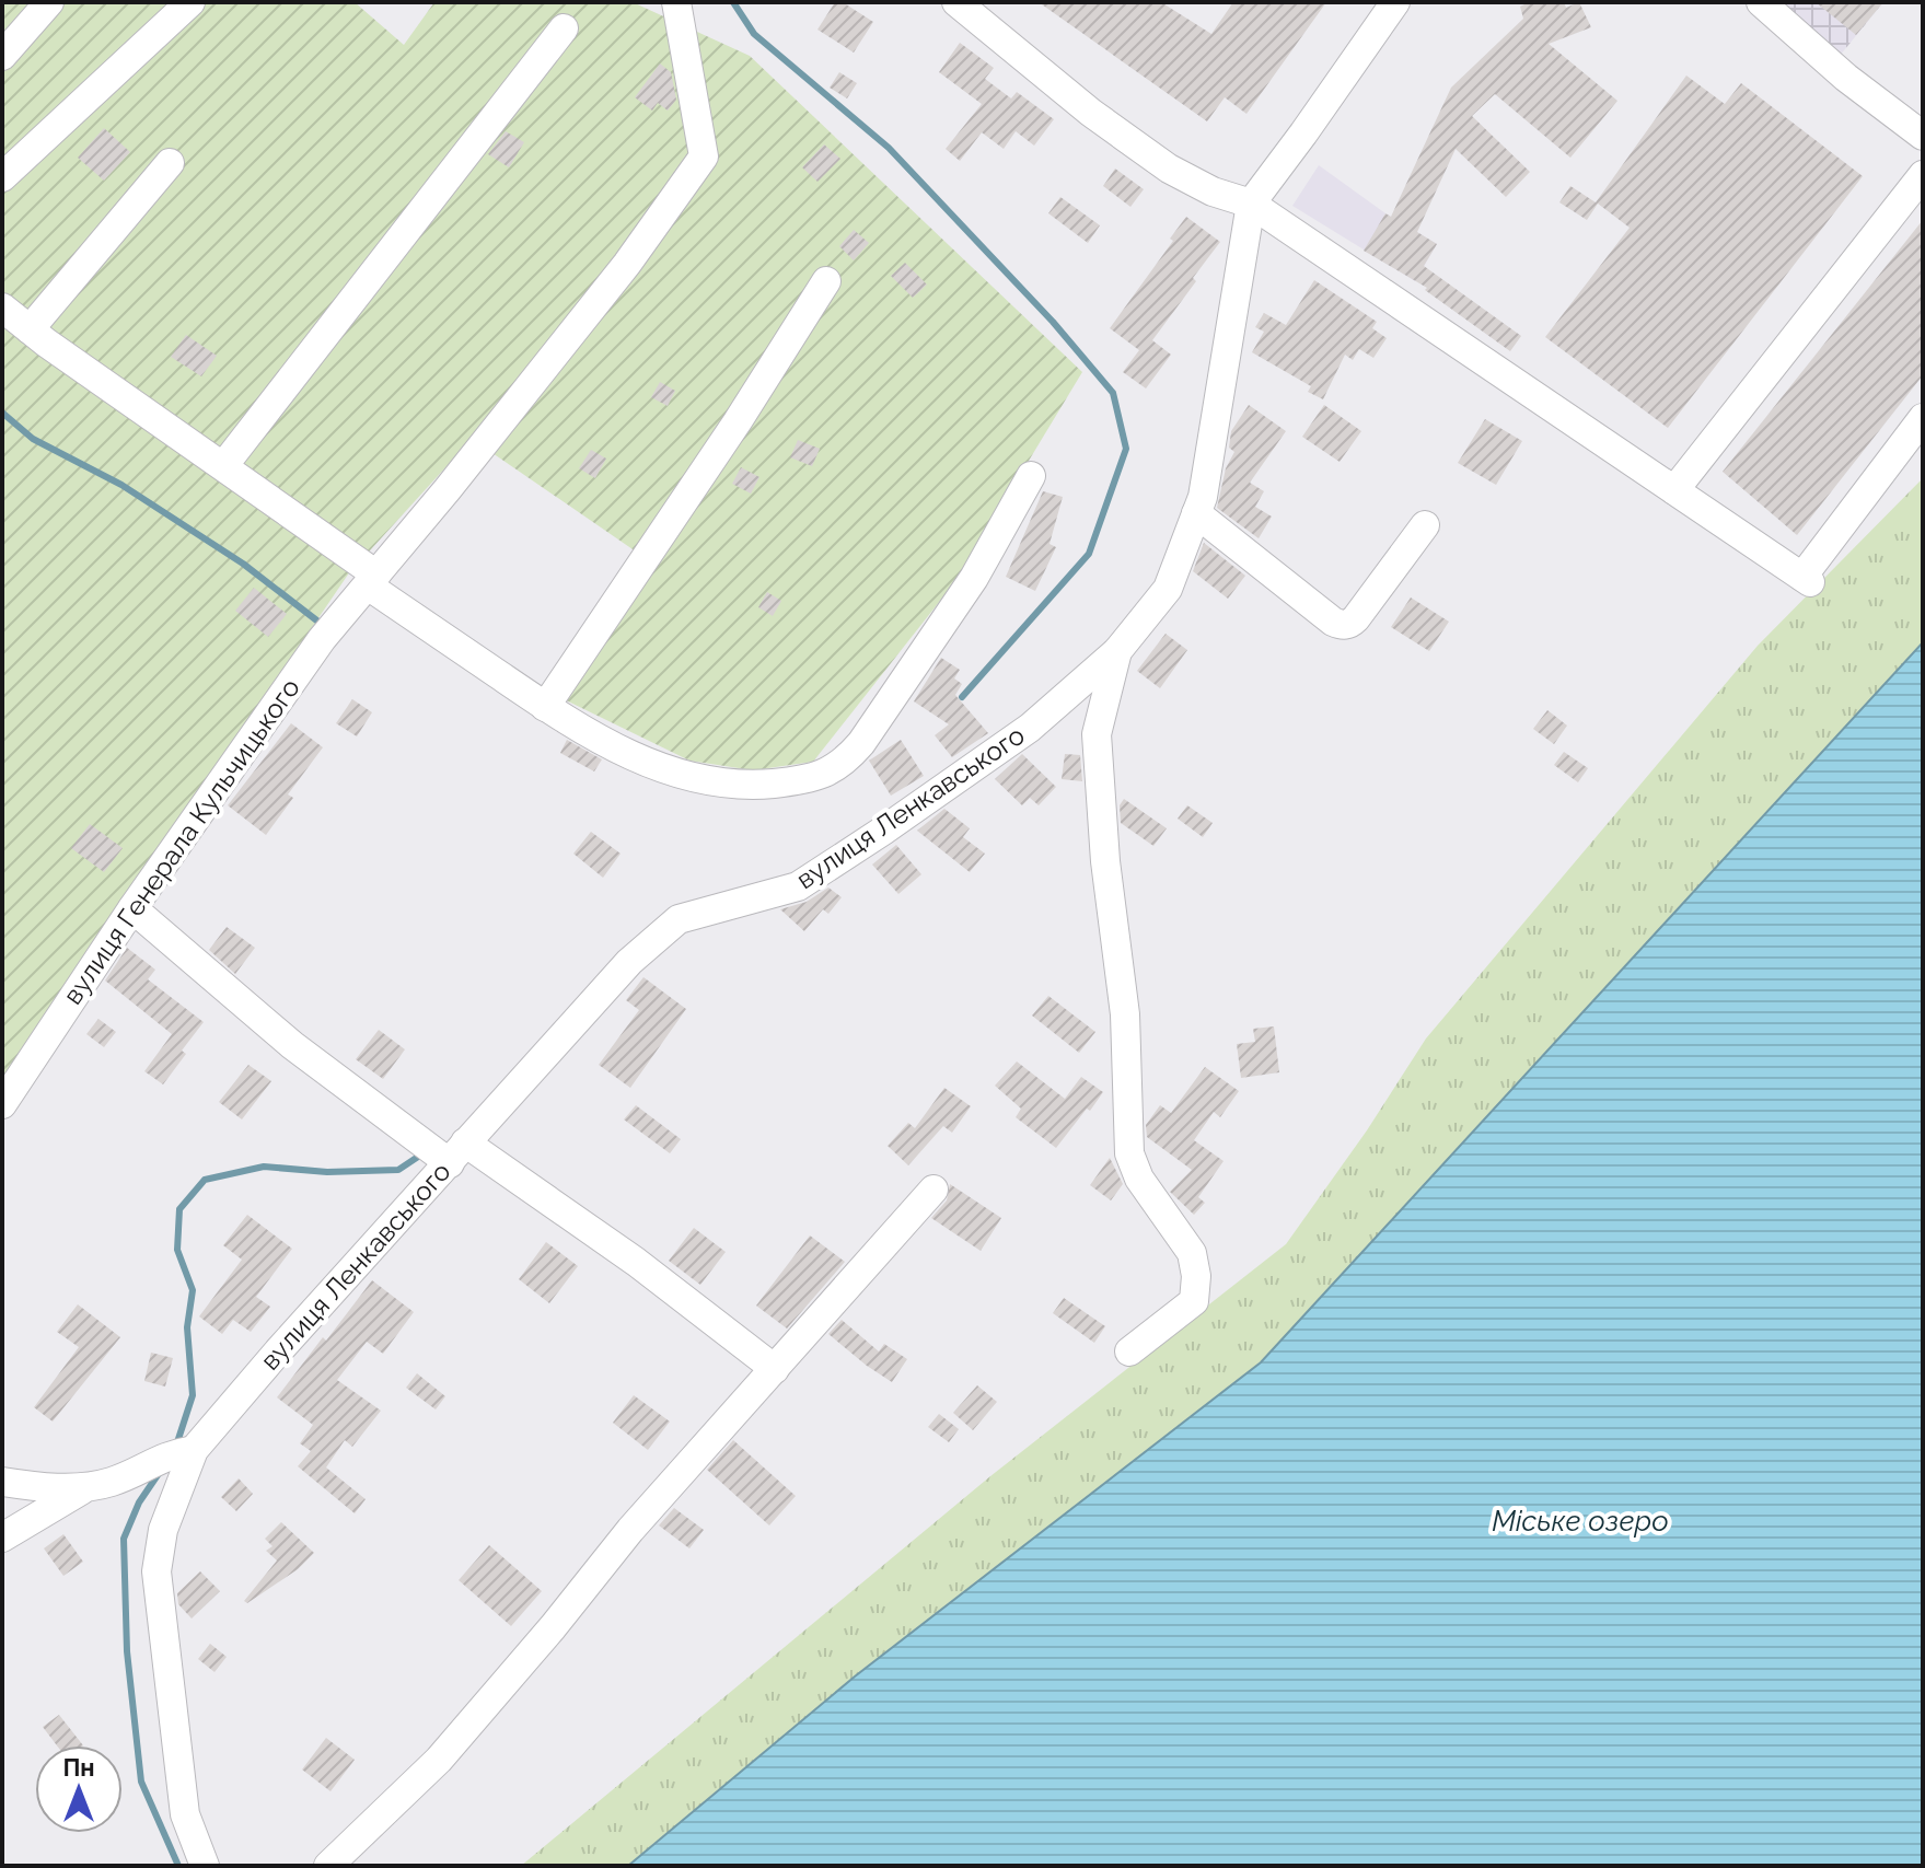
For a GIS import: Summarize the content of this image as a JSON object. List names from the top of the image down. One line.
{"streets":{"street":["вулиця Ленкавського","вулиця Генерала Кульчицького"]},"water":["Міське озеро"],"north":"top"}
